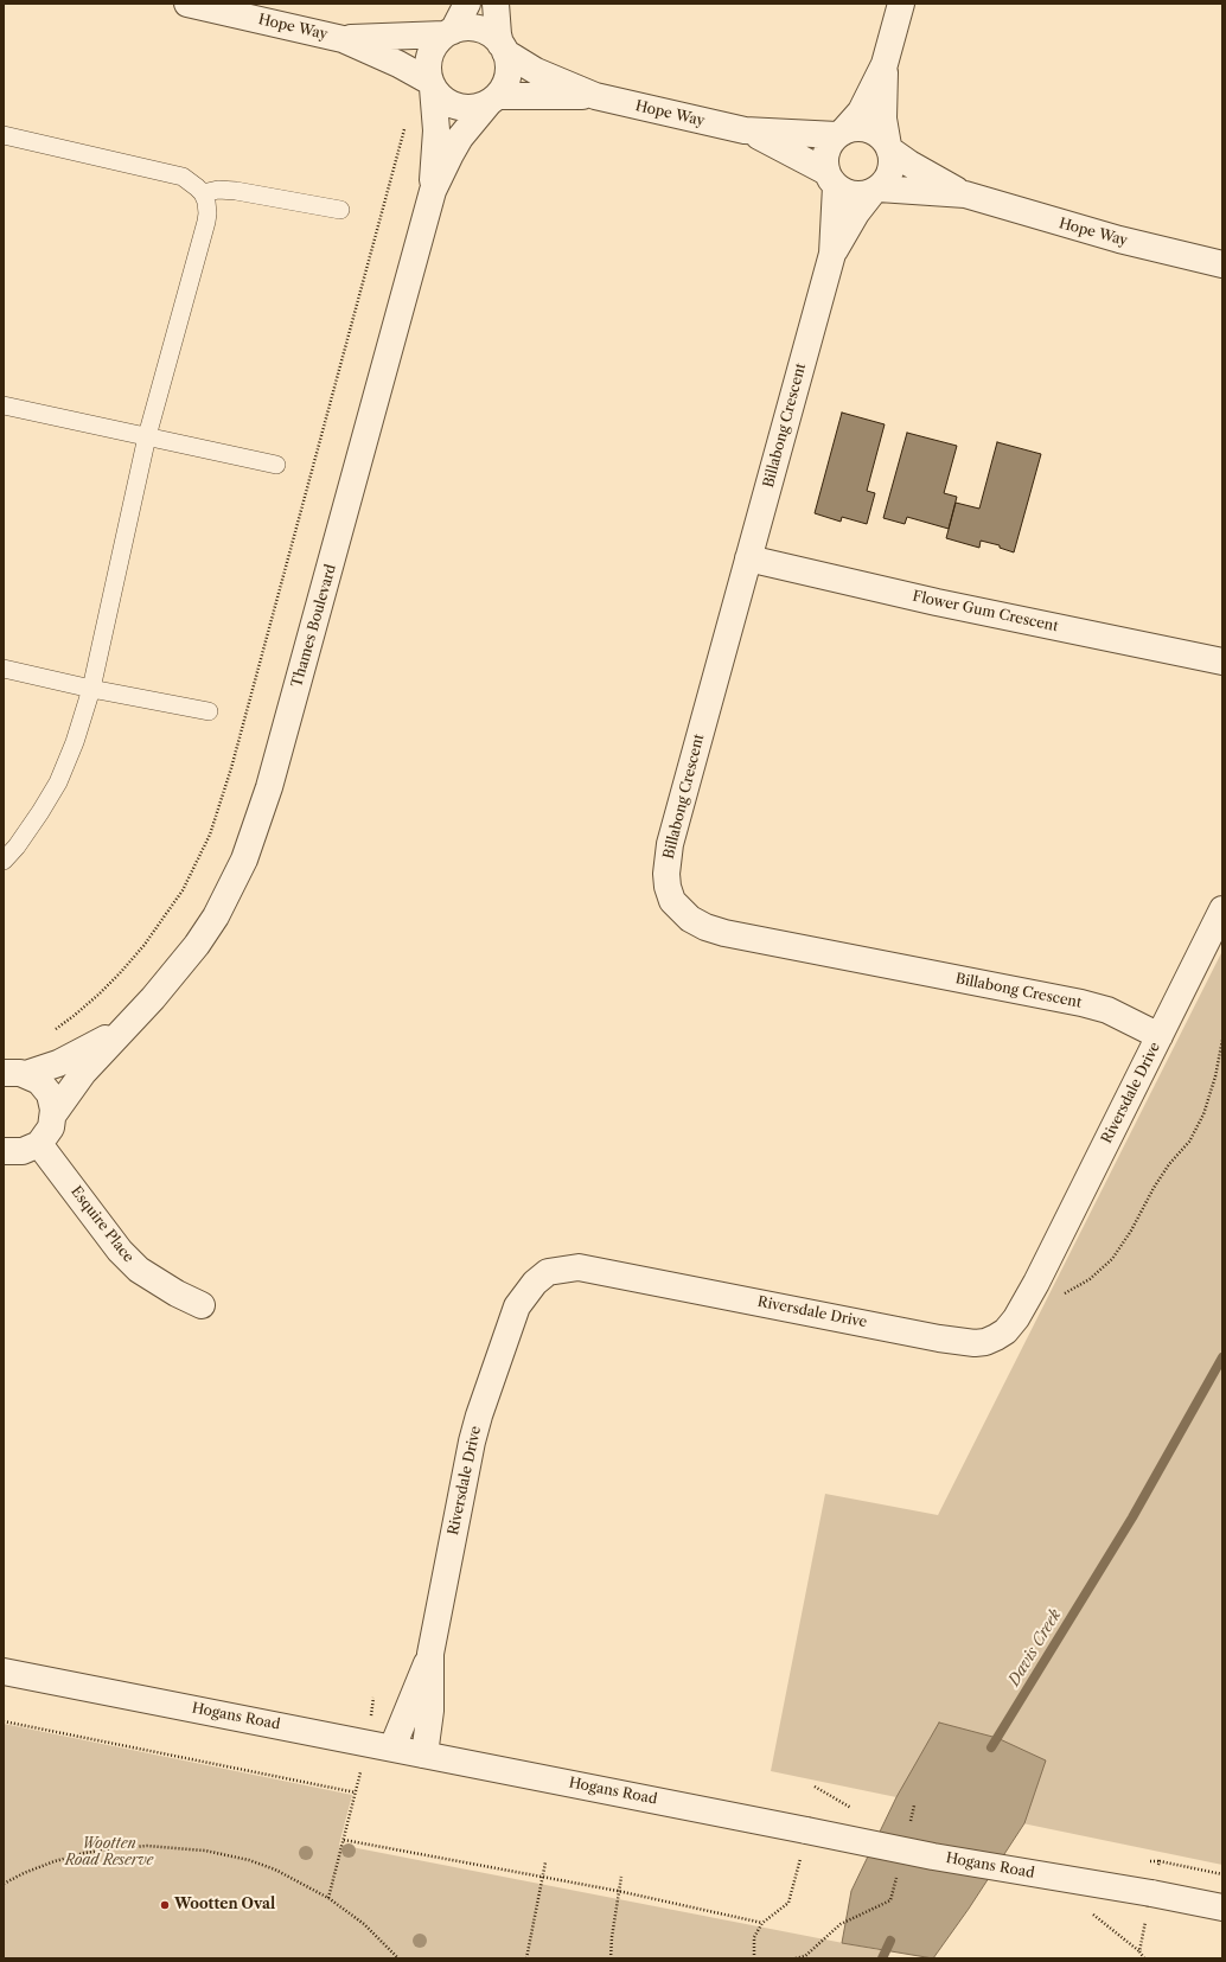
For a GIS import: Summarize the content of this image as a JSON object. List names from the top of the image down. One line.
{"streets":{"street":["Hope Way","Billabong Crescent","Flower Gum Crescent","Thames Boulevard","Riversdale Drive","Esquire Place","Hogans Road"]},"crossings":[["Hope Way","Billabong Crescent"],["Hope Way","Thames Boulevard"],["Billabong Crescent","Flower Gum Crescent"],["Billabong Crescent","Riversdale Drive"],["Thames Boulevard","Esquire Place"],["Riversdale Drive","Hogans Road"]],"water":["Davis Creek"],"parks":["Wootten Road Reserve"],"places":["Wootten Oval"]}
